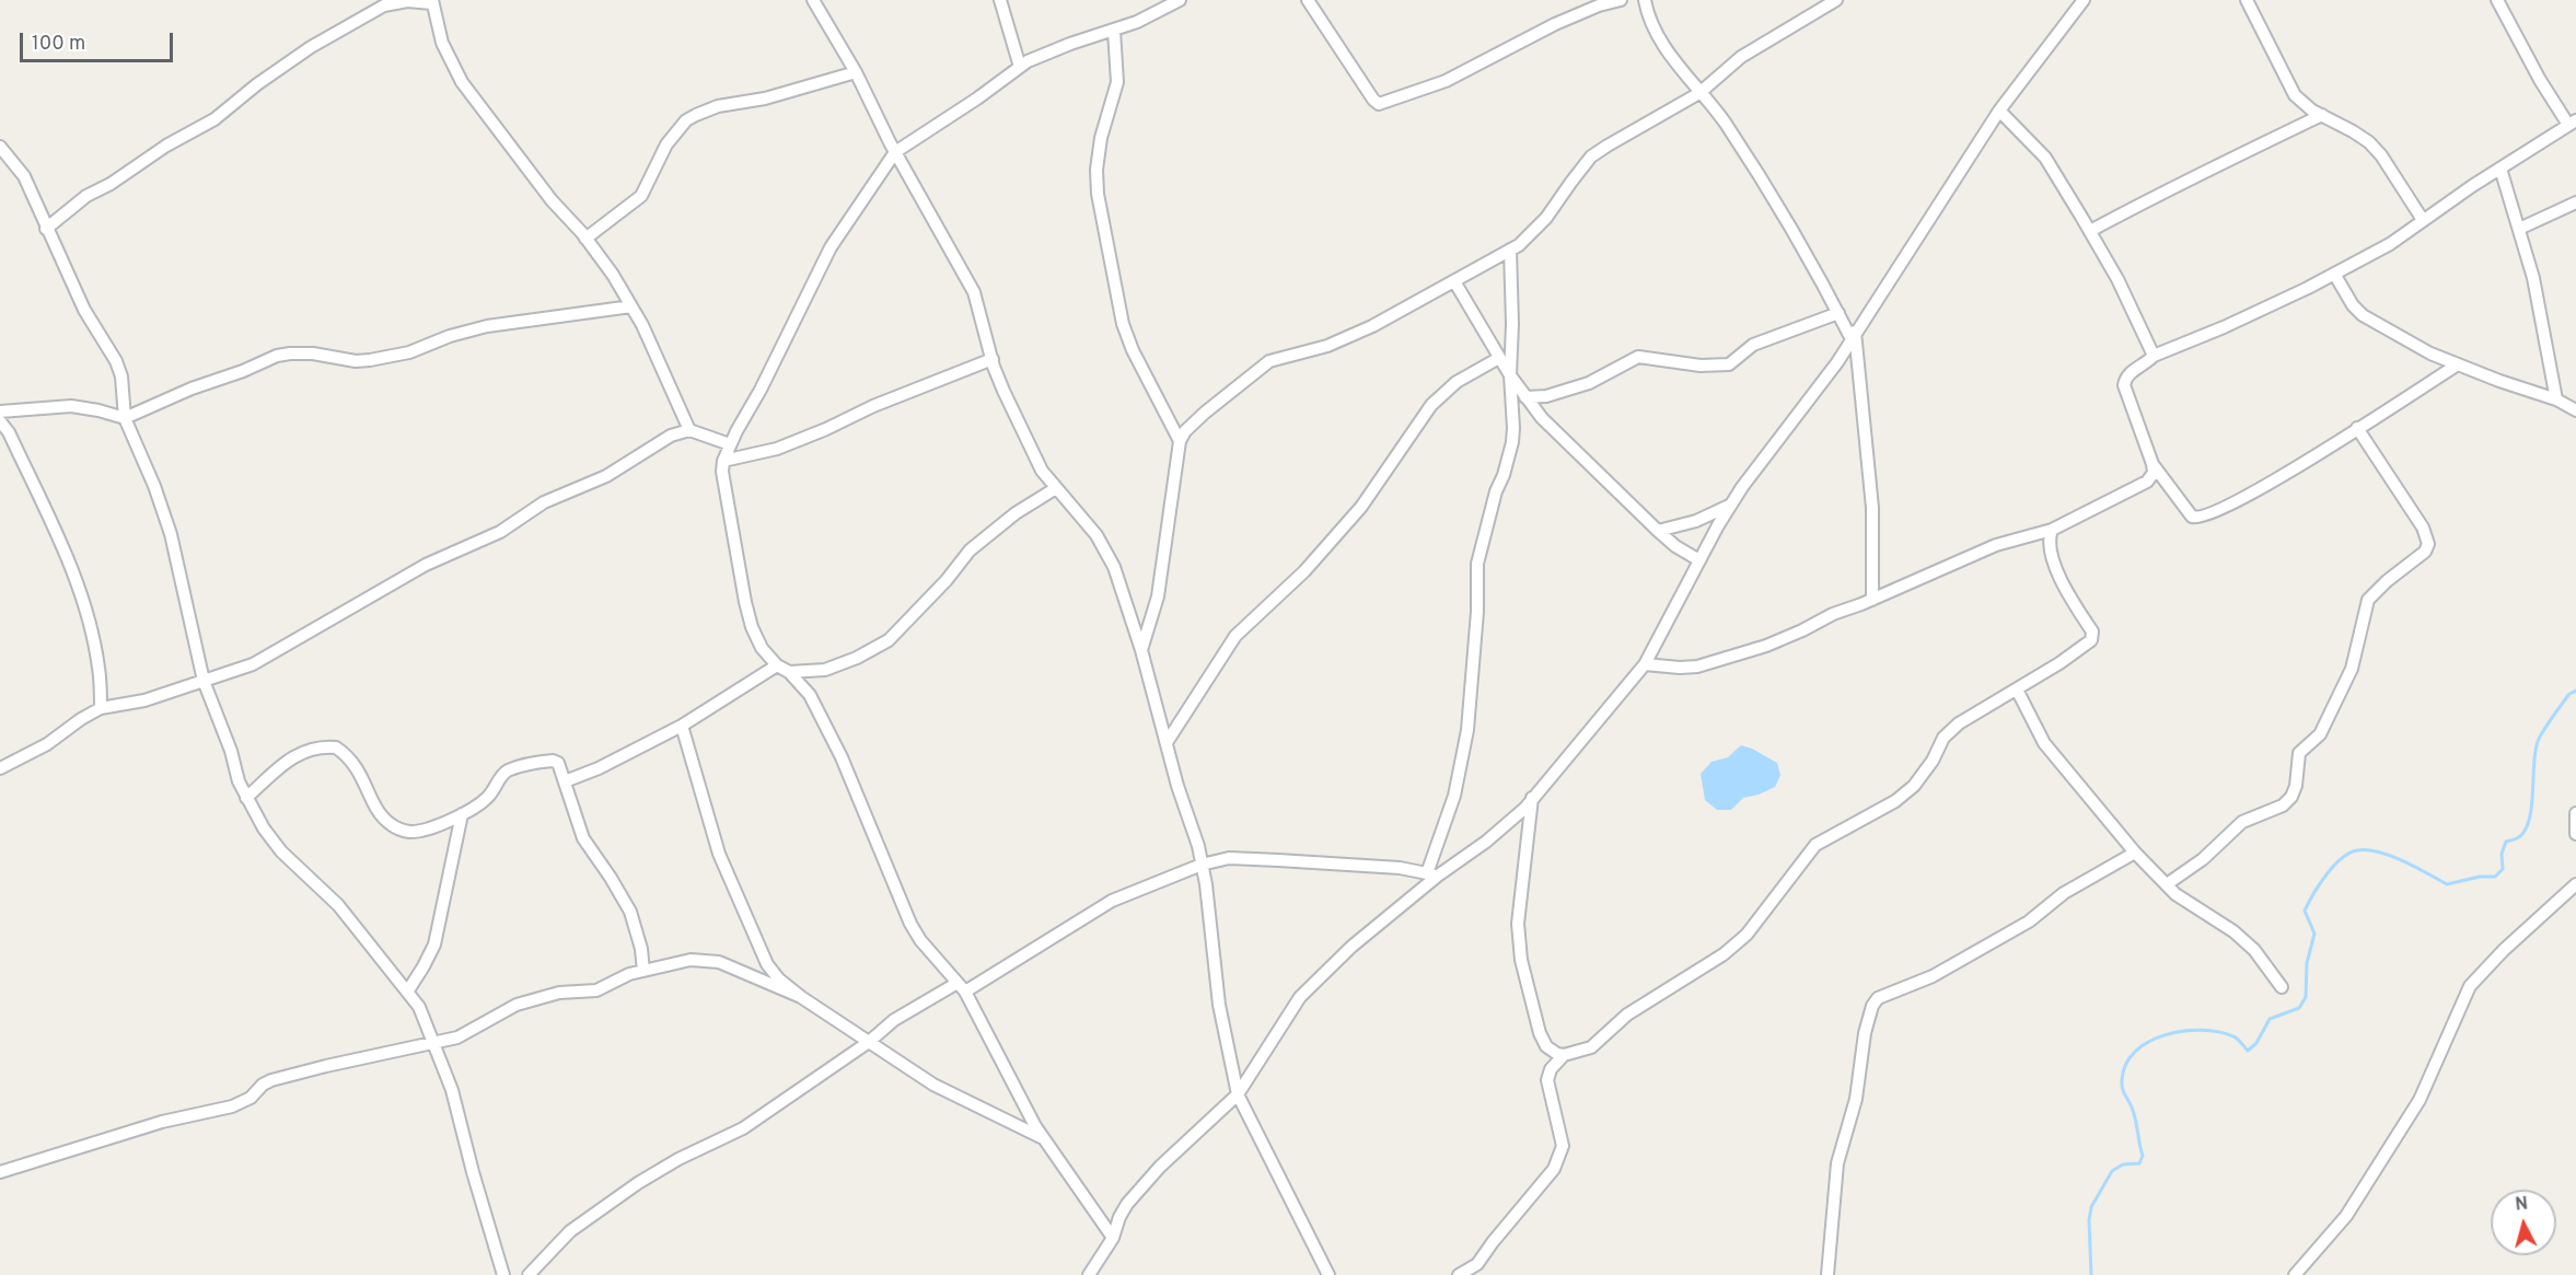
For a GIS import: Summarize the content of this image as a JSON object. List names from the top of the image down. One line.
{"scale_bar":"100 m","north":"top"}
